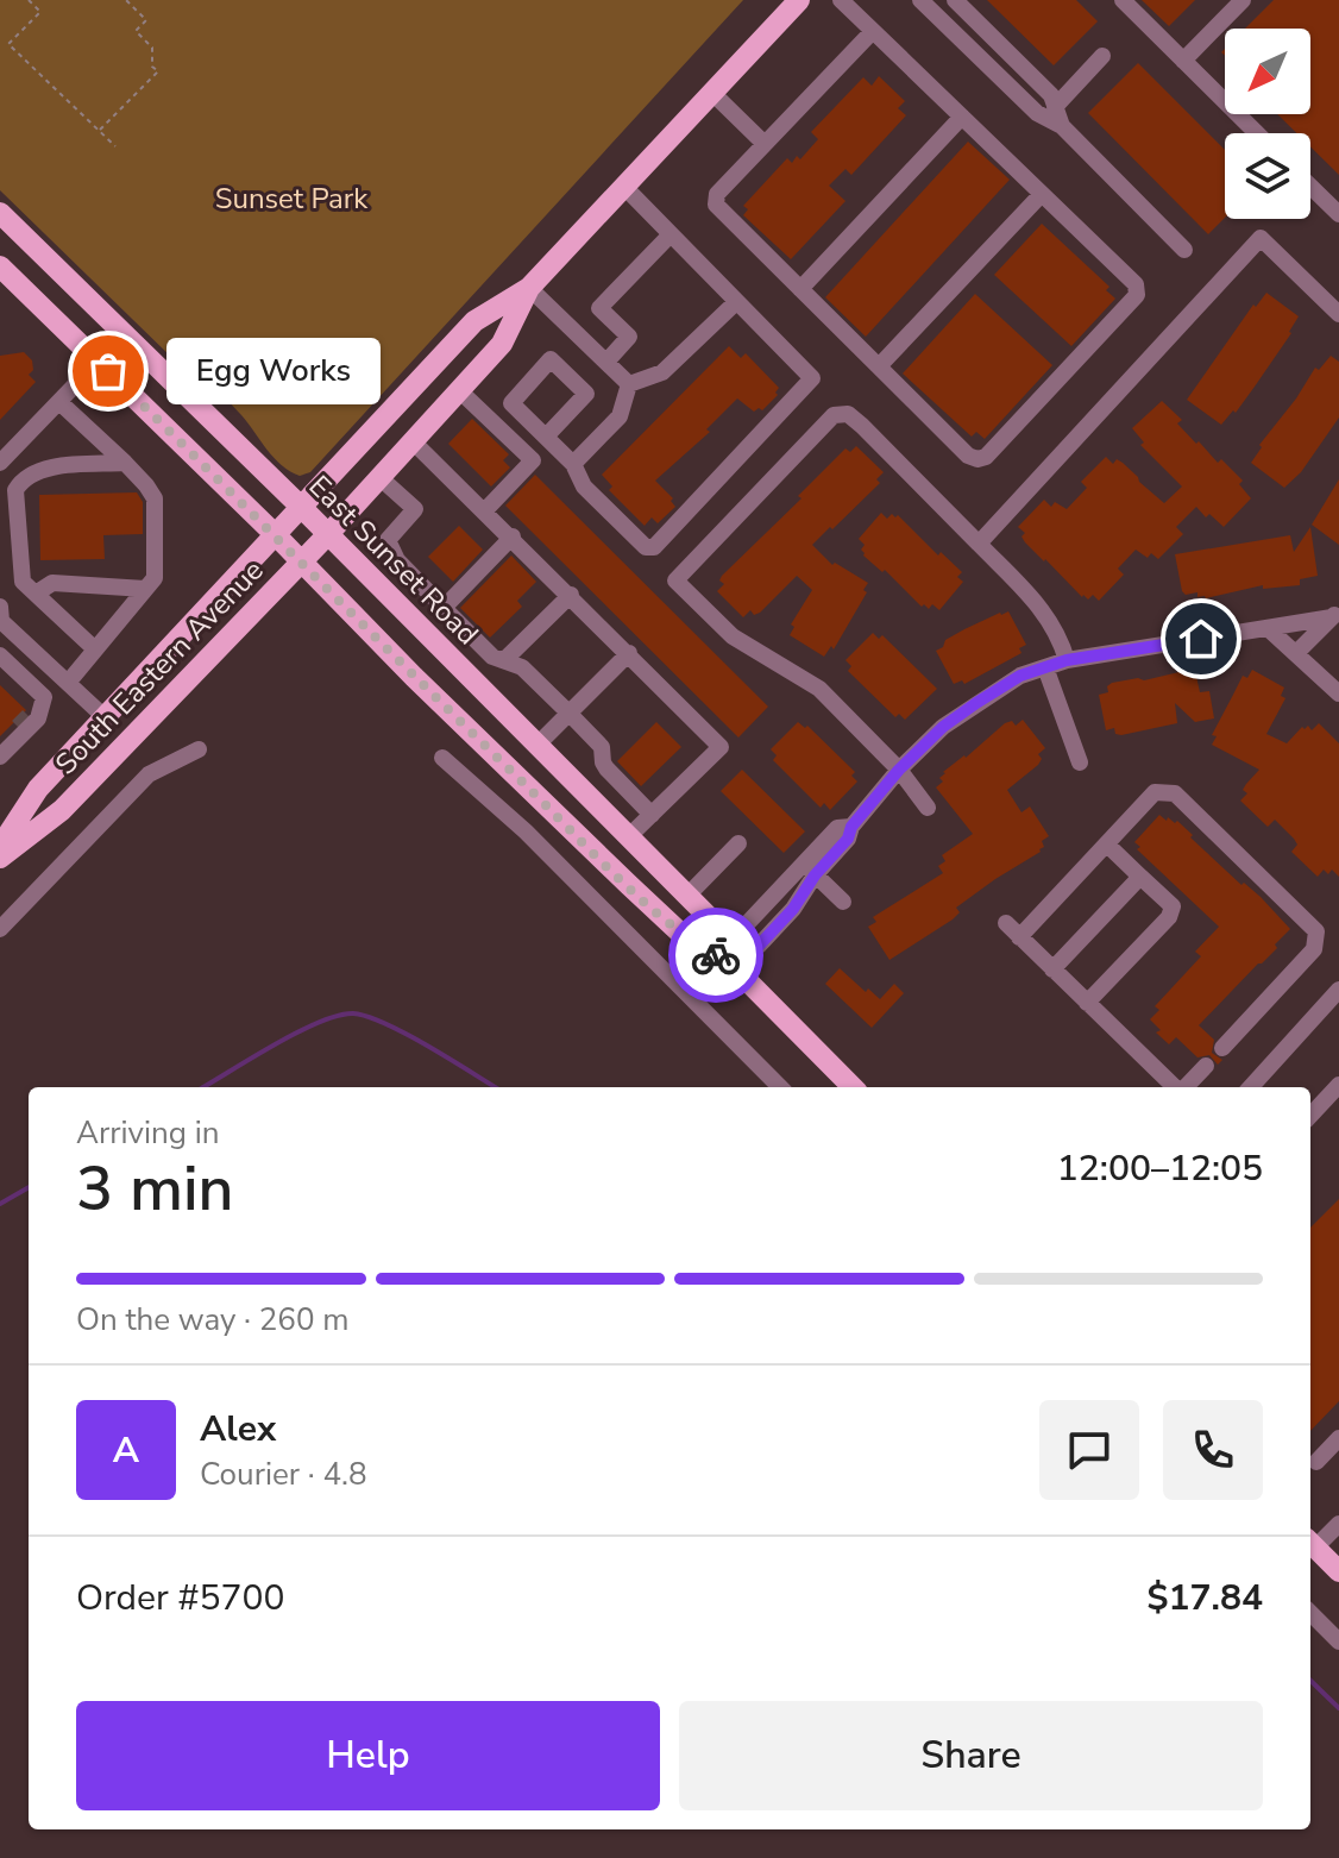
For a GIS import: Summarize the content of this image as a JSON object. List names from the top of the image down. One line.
{"streets":{"main road":["East Sunset Road","South Eastern Avenue"]},"crossings":[["East Sunset Road","South Eastern Avenue"]],"parks":["Sunset Park"],"places":["Egg Works"],"north":"bottom left","page":{"bubble":"Egg Works","heading":["3 min","Arriving in","12:00–12:05"],"panel":["Alex","Courier · 4.8","Order #5700","$17.84"],"bar":"On the way · 260 m","round":"A","buttons":["Help","Share"]}}
